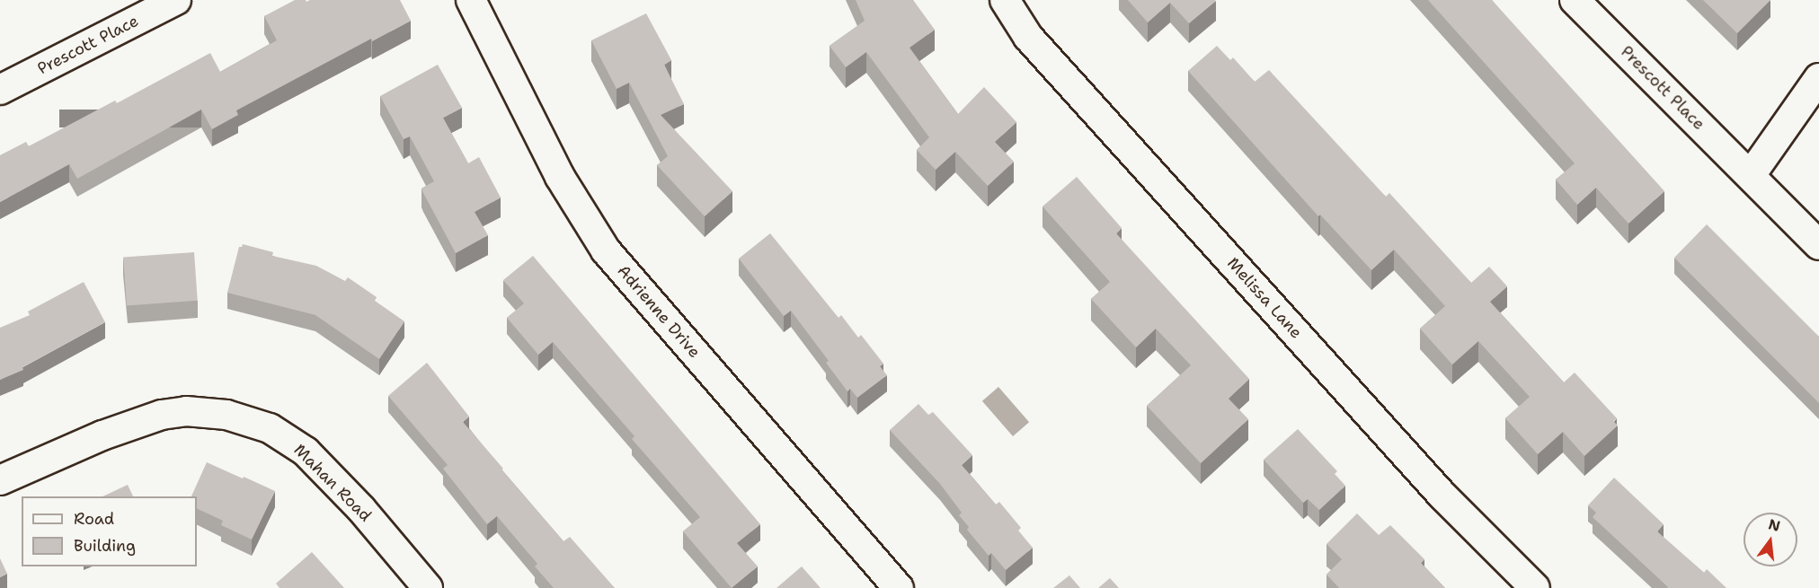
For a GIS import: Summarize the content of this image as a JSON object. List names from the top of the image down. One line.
{"streets":{"street":["Prescott Place","Melissa Lane","Adrienne Drive","Mahan Road"]},"legend":["Road","Building"],"north":"top"}
